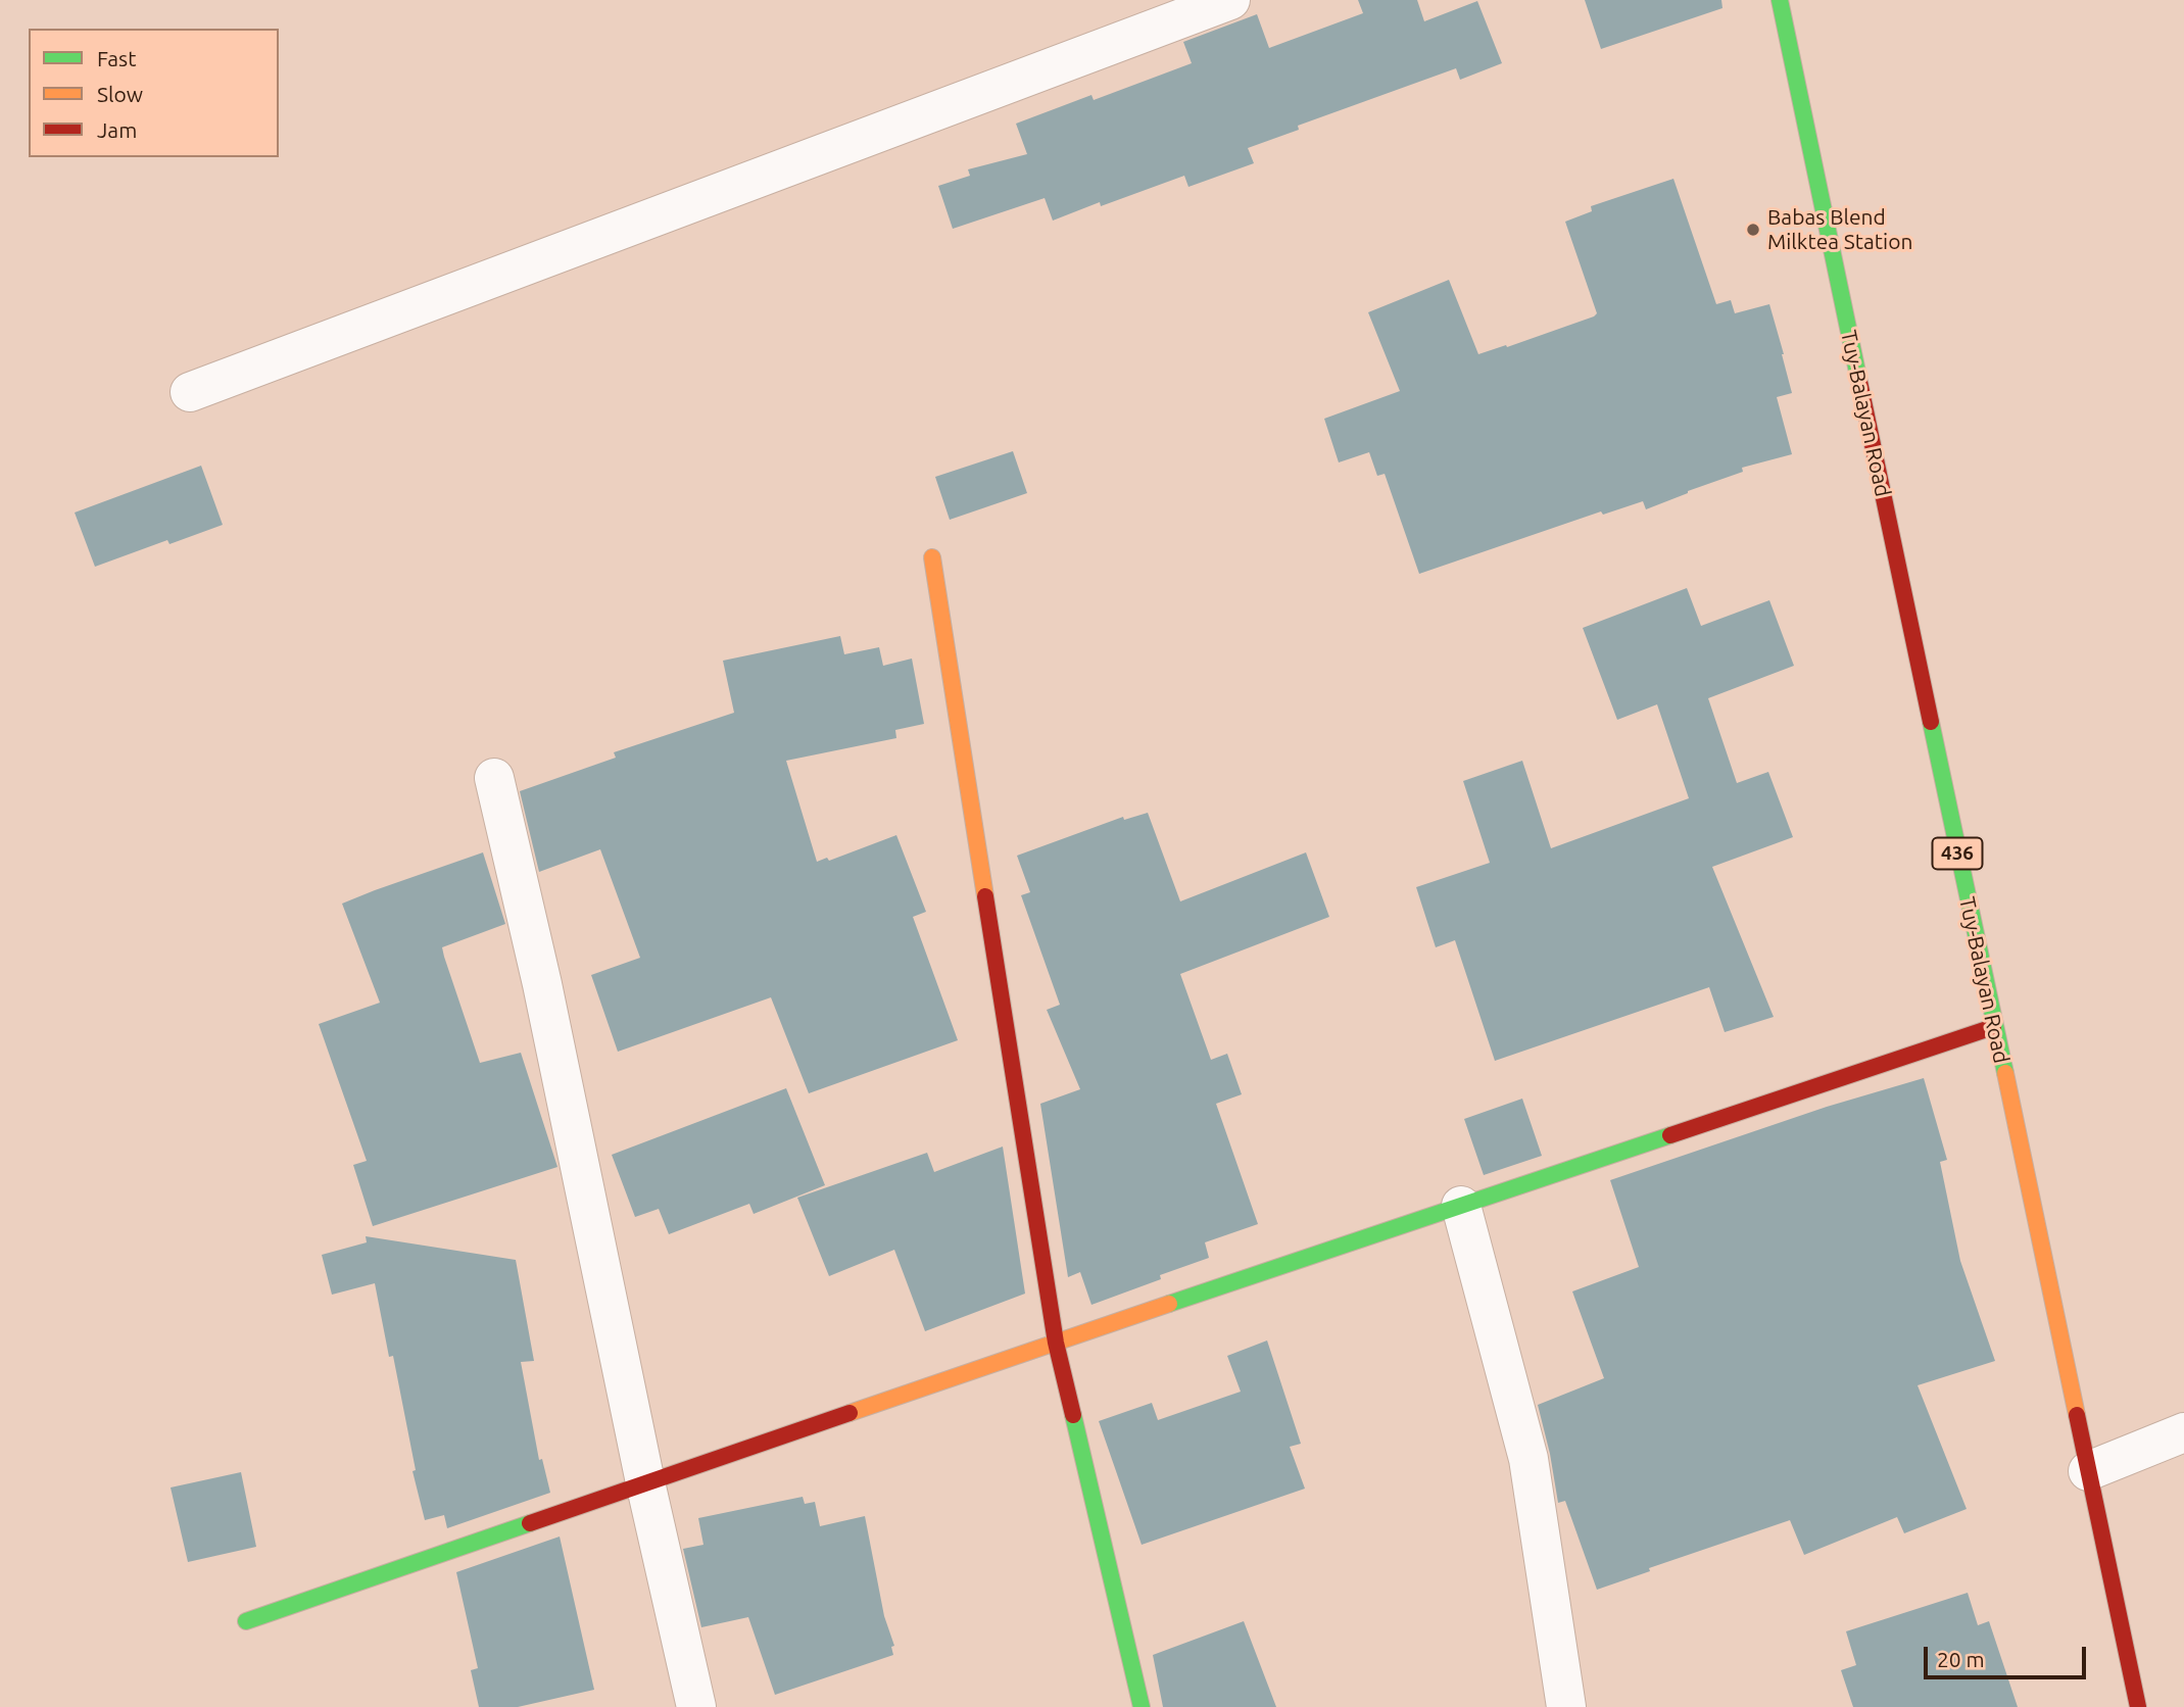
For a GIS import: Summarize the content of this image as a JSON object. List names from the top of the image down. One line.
{"streets":{"street":["Tuy-Balayan Road","436"]},"places":["Babas Blend Milktea Station"],"legend":["Fast","Slow","Jam"],"scale_bar":"20 m"}
